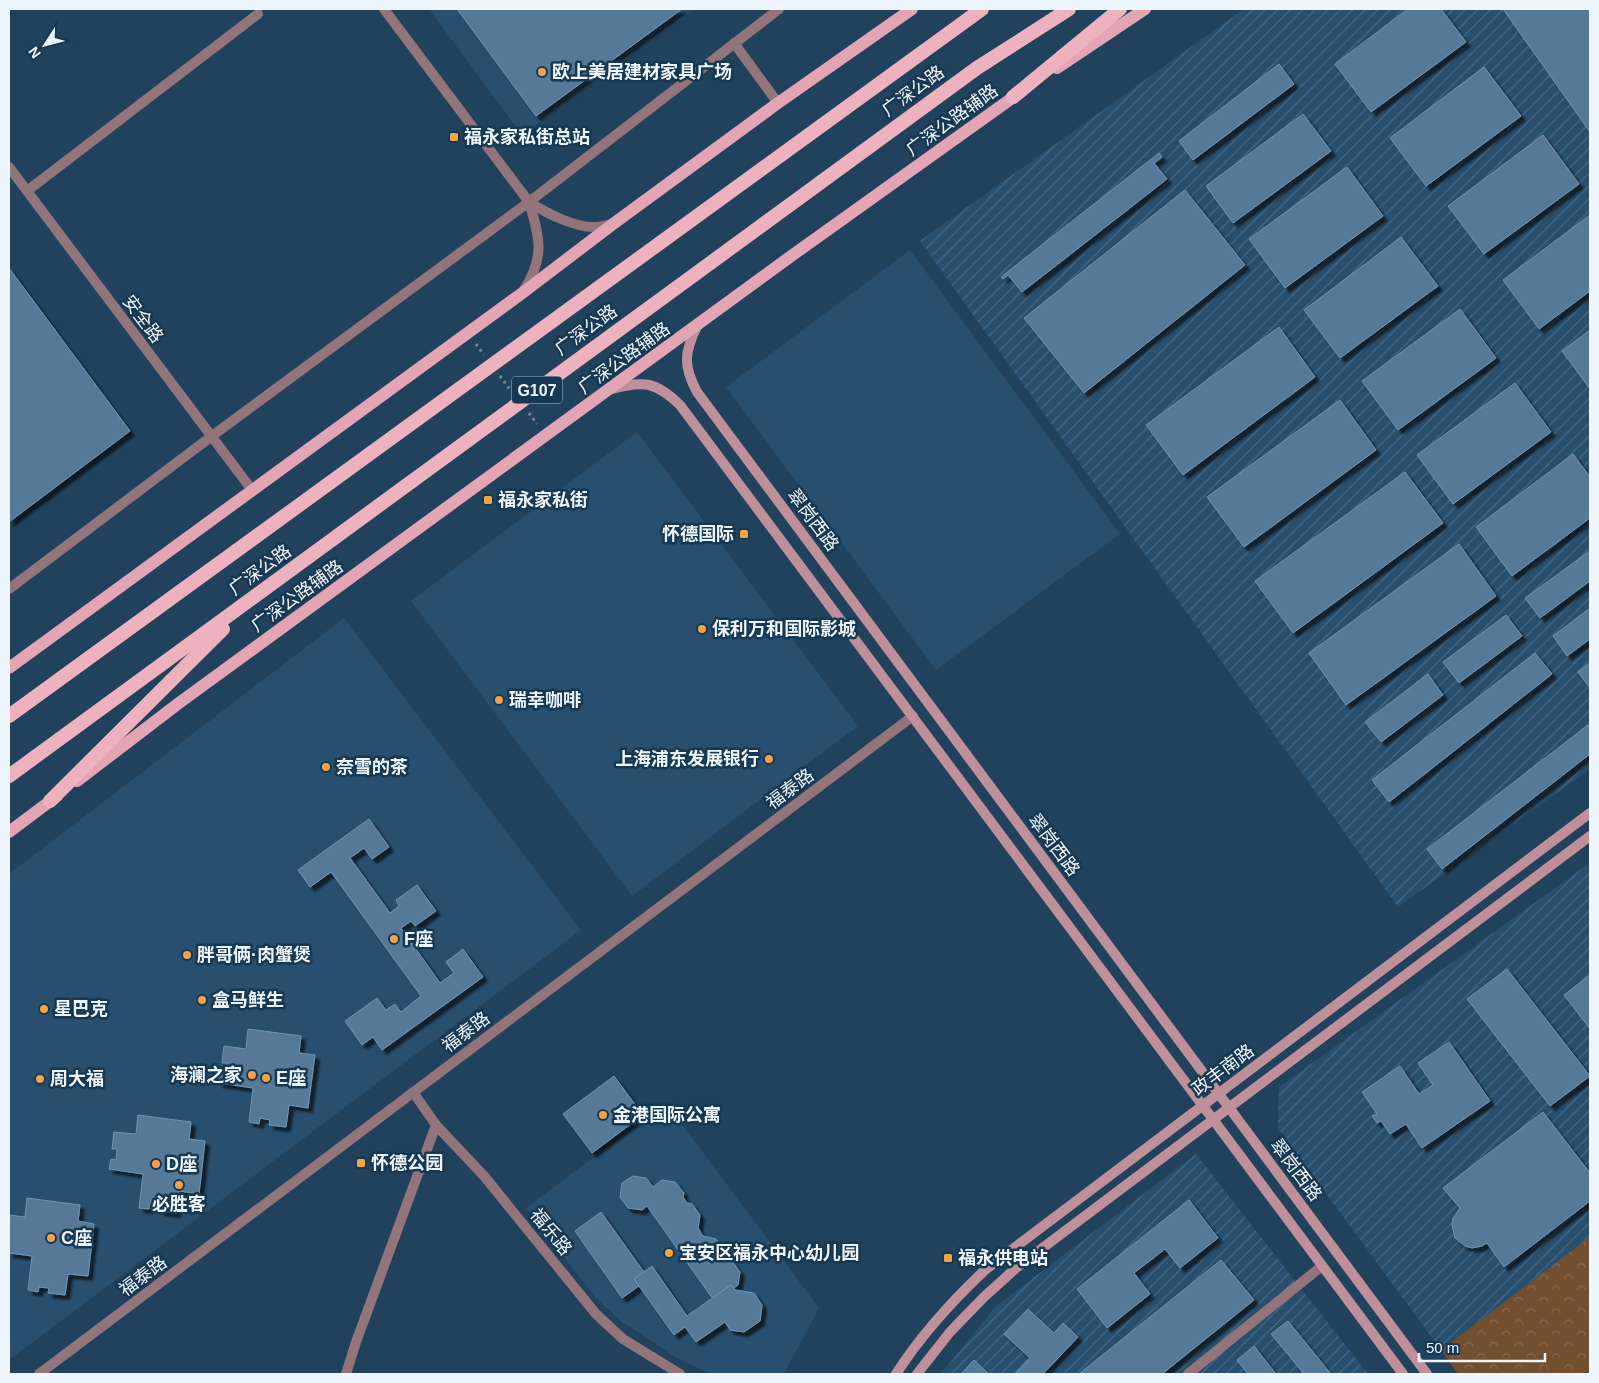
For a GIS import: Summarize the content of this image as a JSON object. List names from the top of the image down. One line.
{"streets":{"highway":["广深公路","G107"],"main road":["广深公路辅路","翠岗西路","政丰南路"],"street":["安全路","福泰路","福乐路"]},"crossings":[["广深公路辅路","翠岗西路"],["翠岗西路","福泰路"],["翠岗西路","政丰南路"],["福泰路","福乐路"]],"places":{"other":["欧上美居建材家具广场","保利万和国际影城","瑞幸咖啡","上海浦东发展银行","奈雪的茶","F座","胖哥俩·肉蟹煲","盒马鲜生","星巴克","海澜之家","E座","周大福","金港国际公寓","D座","必胜客","C座","宝安区福永中心幼儿园"],"transit":["福永家私街总站","福永家私街","怀德国际","怀德公园","福永供电站"]},"scale_bar":"50 m","north":"bottom left"}
